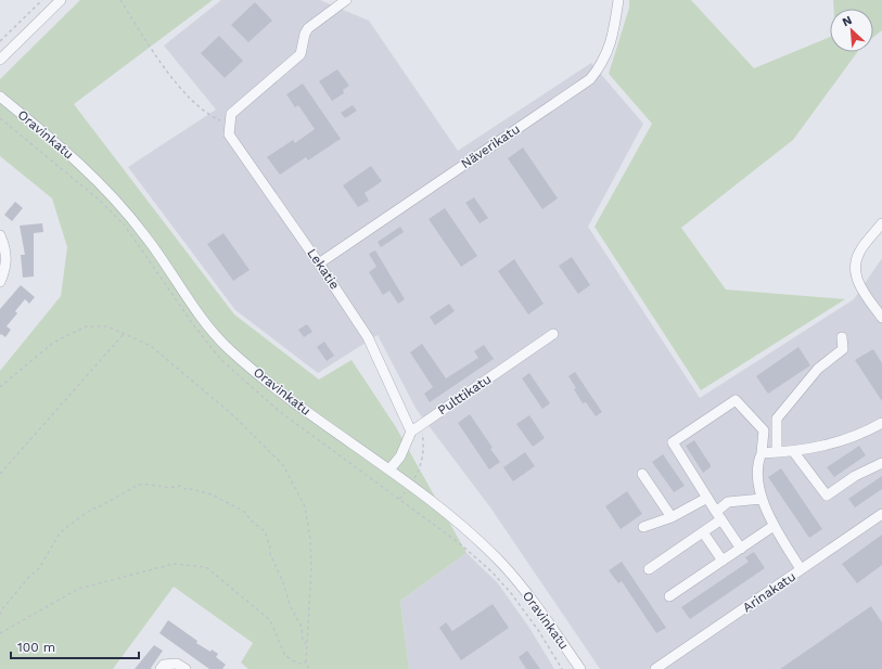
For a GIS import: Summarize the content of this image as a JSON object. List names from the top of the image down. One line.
{"streets":{"street":["Oravinkatu","Näverikatu","Lekatie","Pulttikatu","Arinakatu"]},"crossings":[["Näverikatu","Lekatie"],["Lekatie","Pulttikatu"]],"scale_bar":"100 m","north":"top left"}
